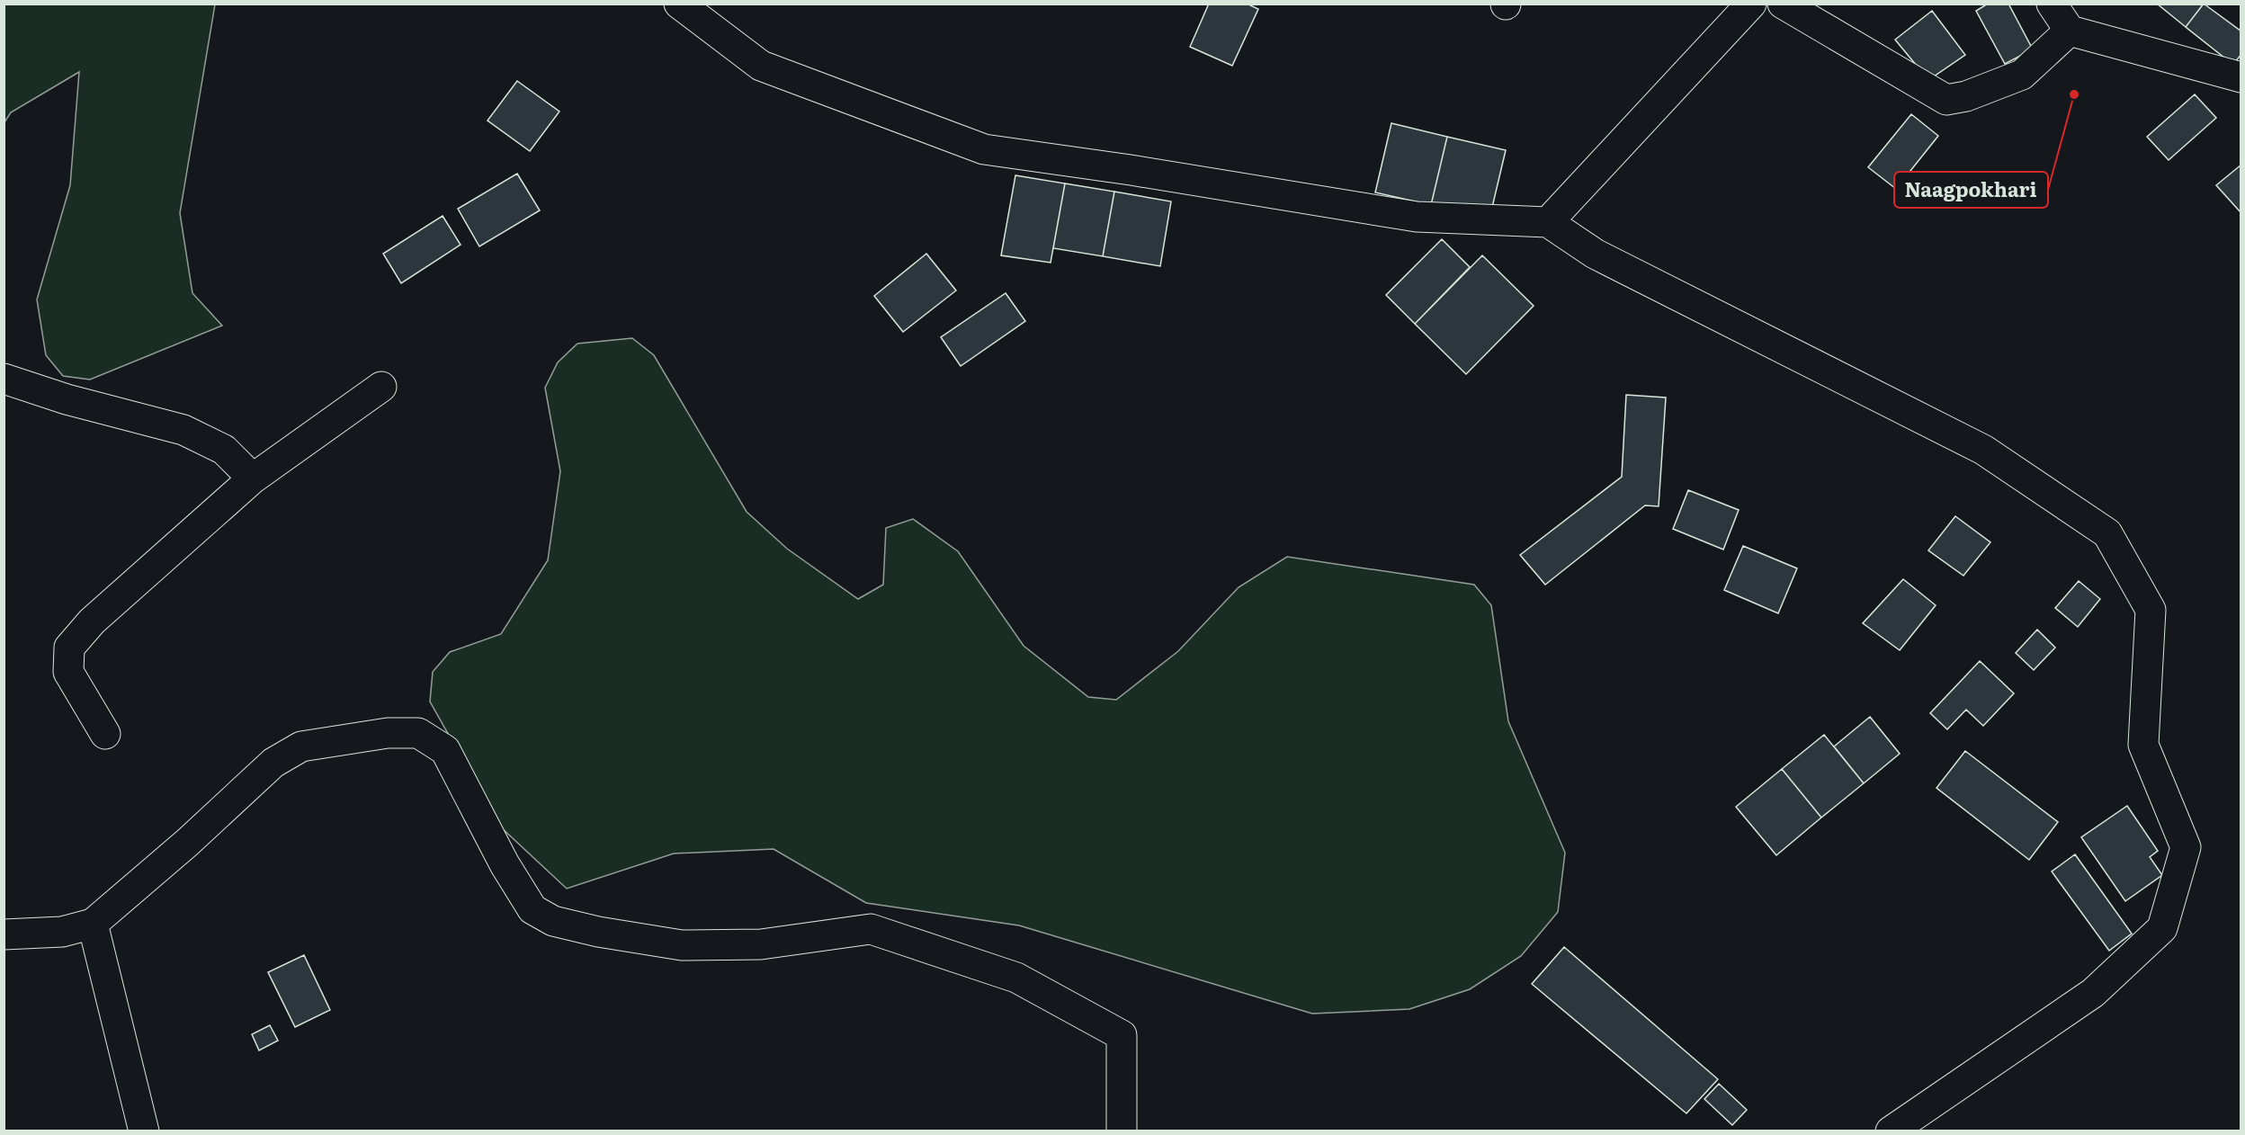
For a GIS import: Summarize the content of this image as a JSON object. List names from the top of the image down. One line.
{"places":["Naagpokhari"]}
